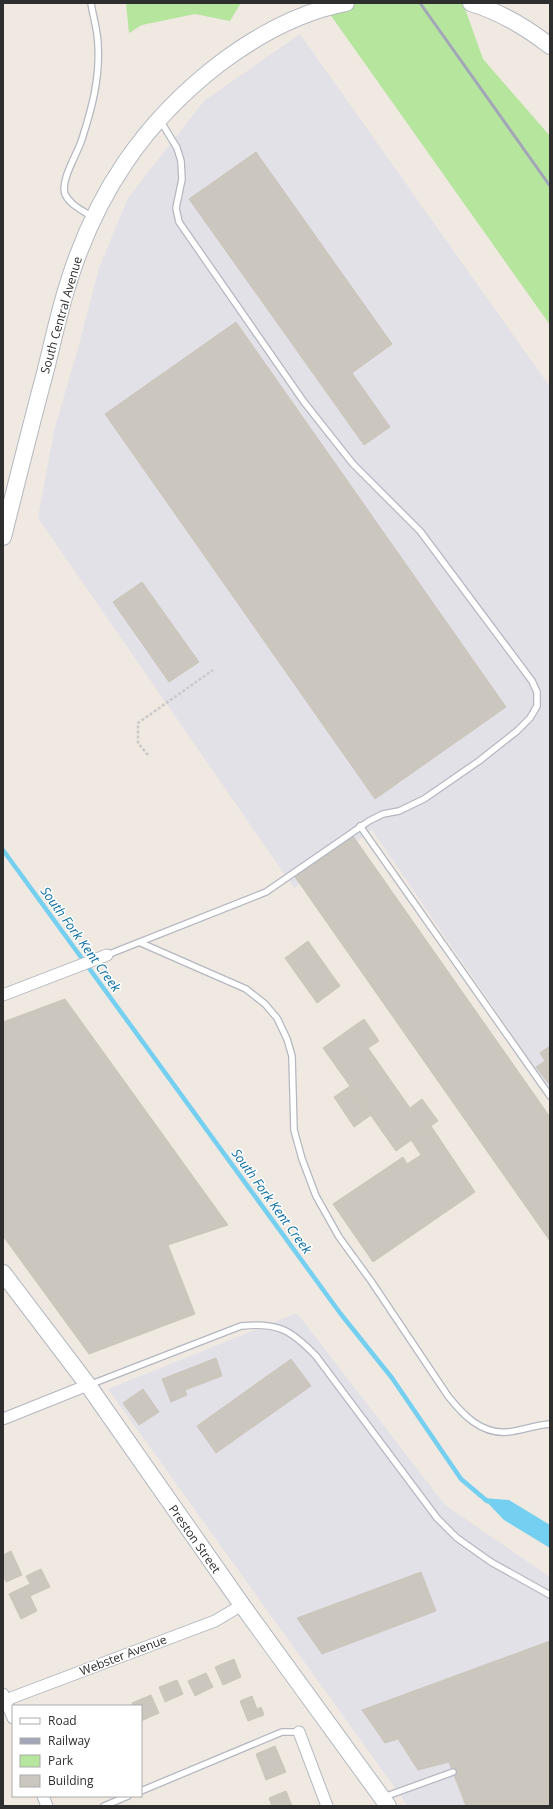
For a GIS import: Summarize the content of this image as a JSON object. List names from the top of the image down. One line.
{"streets":{"main road":["South Central Avenue","Preston Street"],"street":["Webster Avenue"]},"crossings":[["Preston Street","Webster Avenue"]],"water":["South Fork Kent Creek"],"legend":["Road","Railway","Park","Building"]}
